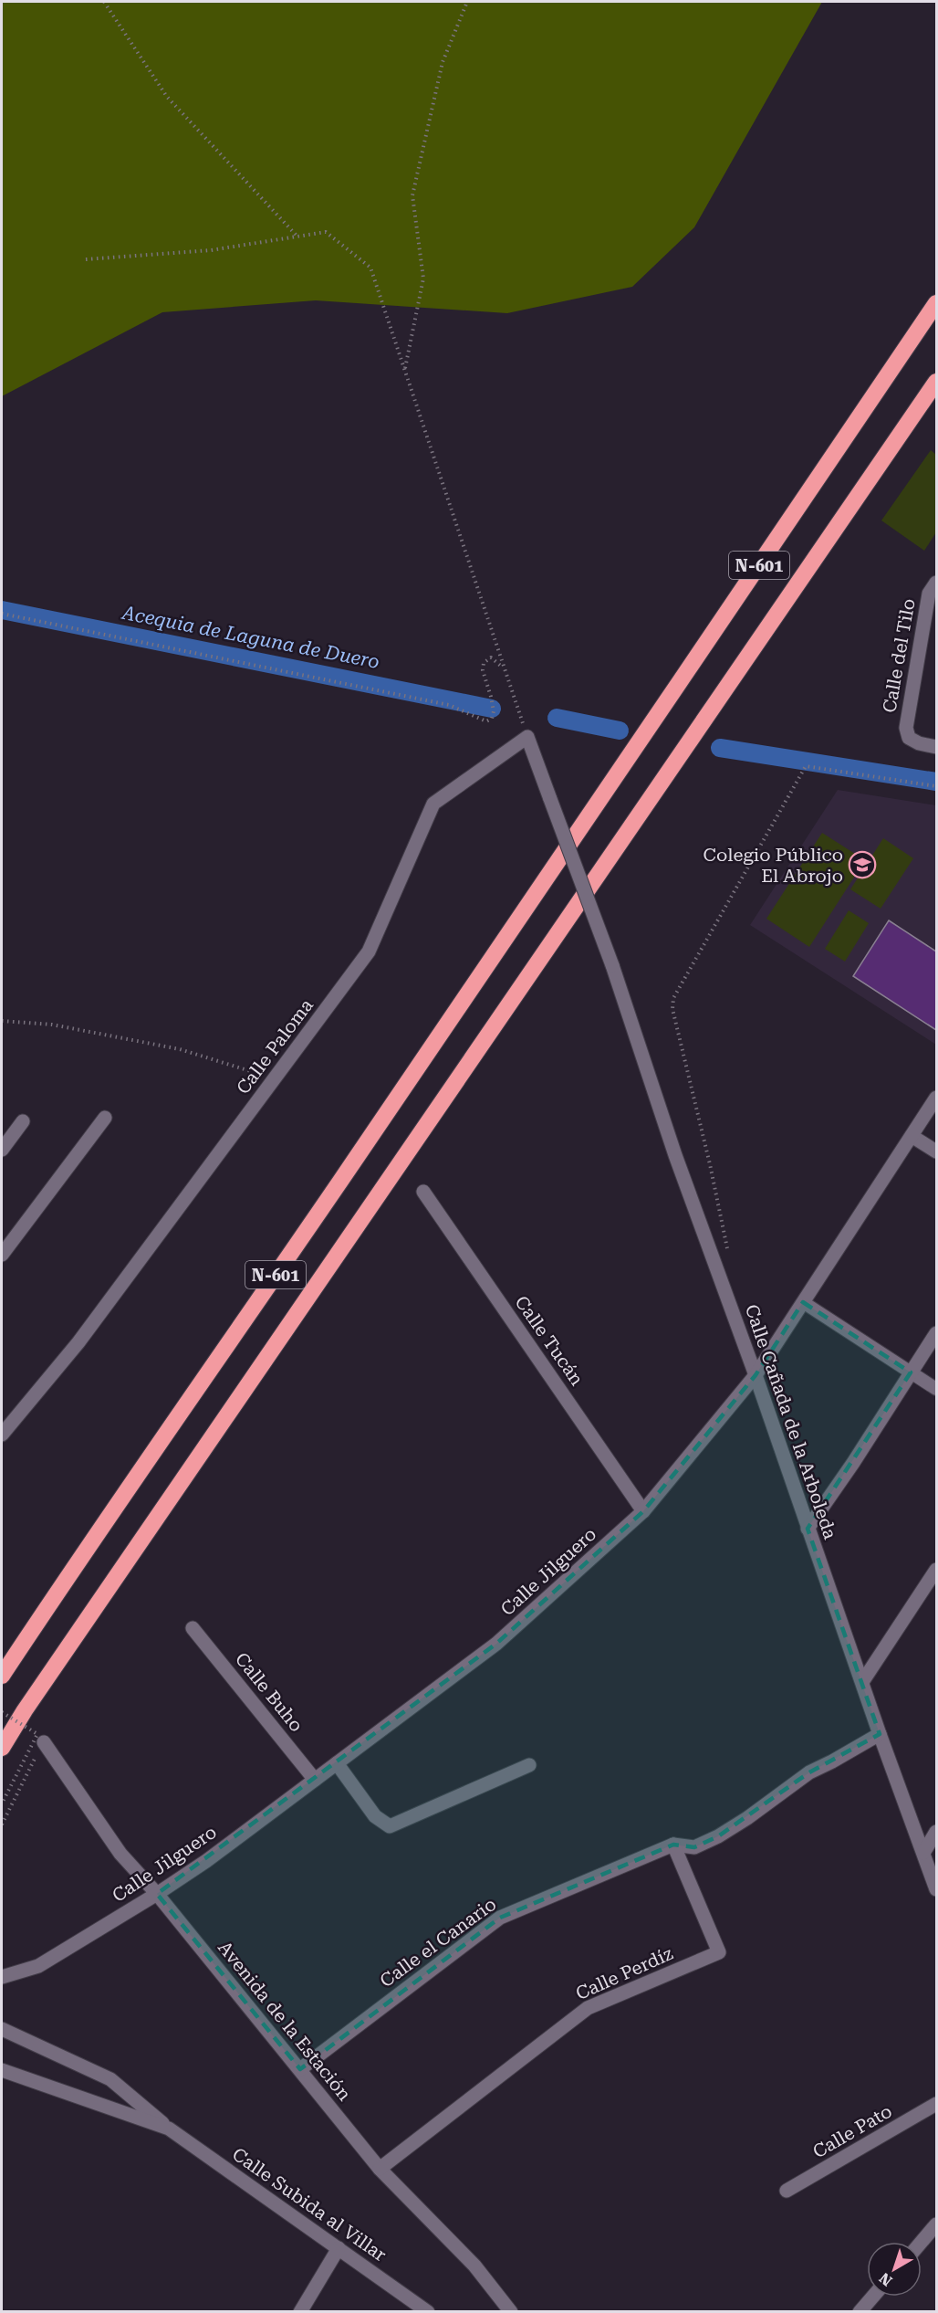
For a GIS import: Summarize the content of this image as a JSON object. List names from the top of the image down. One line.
{"streets":{"highway":["N-601"],"street":["Calle del Tilo","Calle Paloma","Calle Tucán","Calle Cañada de la Arboleda","Calle Jilguero","Calle Buho","Calle el Canario","Calle Perdíz","Avenida de la Estación","Calle Pato","Calle Subida al Villar"]},"crossings":[["Calle Paloma","Calle Cañada de la Arboleda"],["Calle Tucán","Calle Jilguero"],["Calle Cañada de la Arboleda","Calle Jilguero"],["Calle Jilguero","Calle Buho"],["Calle Jilguero","Avenida de la Estación"],["Calle el Canario","Calle Perdíz"],["Calle el Canario","Avenida de la Estación"],["Calle Perdíz","Avenida de la Estación"]],"water":["Acequia de Laguna de Duero"],"places":{"school or university":["Colegio Público El Abrojo"]},"north":"bottom left"}
